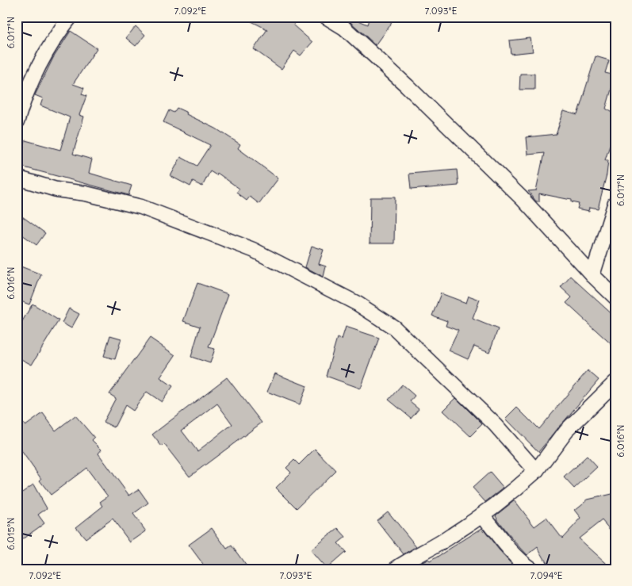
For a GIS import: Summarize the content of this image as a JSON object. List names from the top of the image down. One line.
{"coordinates":["7.092°E","7.093°E","6.017°N","6.016°N","6.015°N","7.094°E"]}
